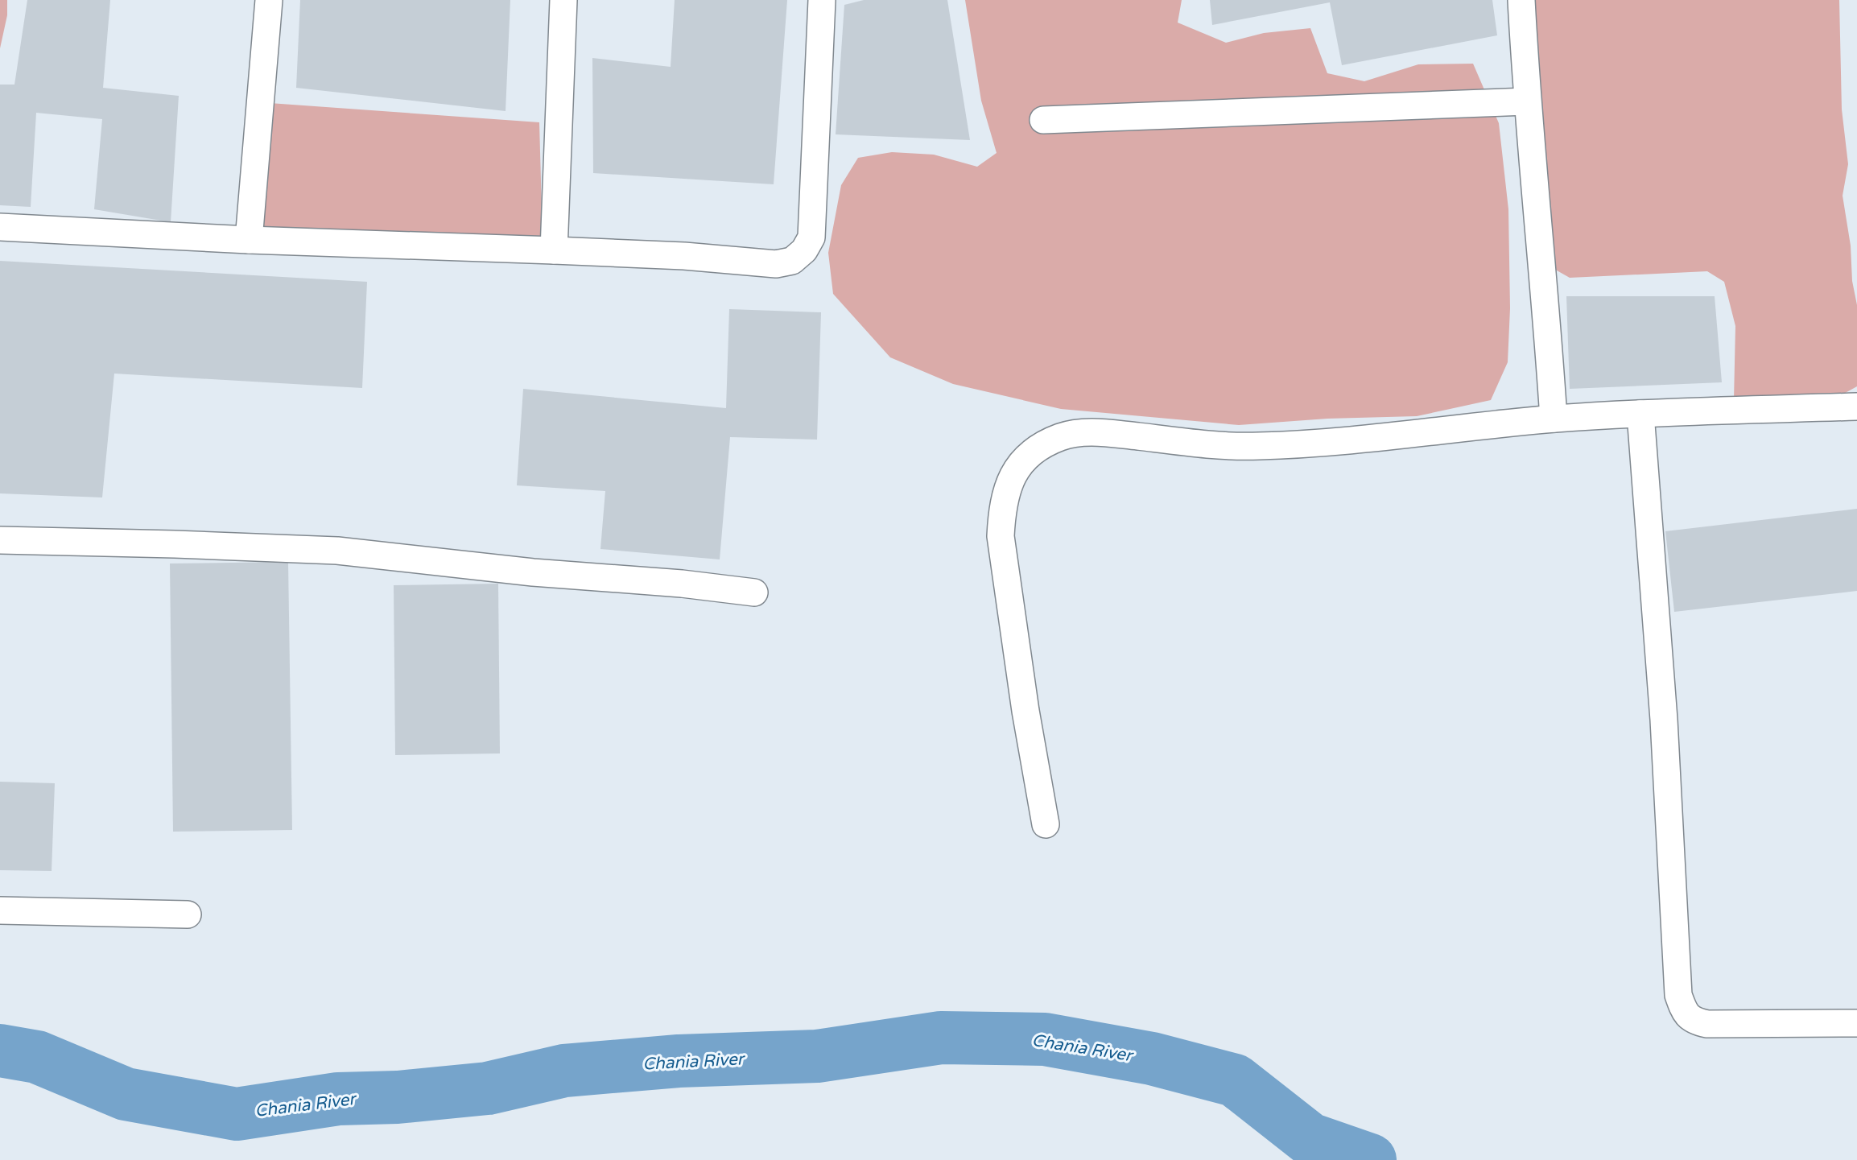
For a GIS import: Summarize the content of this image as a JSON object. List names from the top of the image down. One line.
{"water":["Chania River"]}
